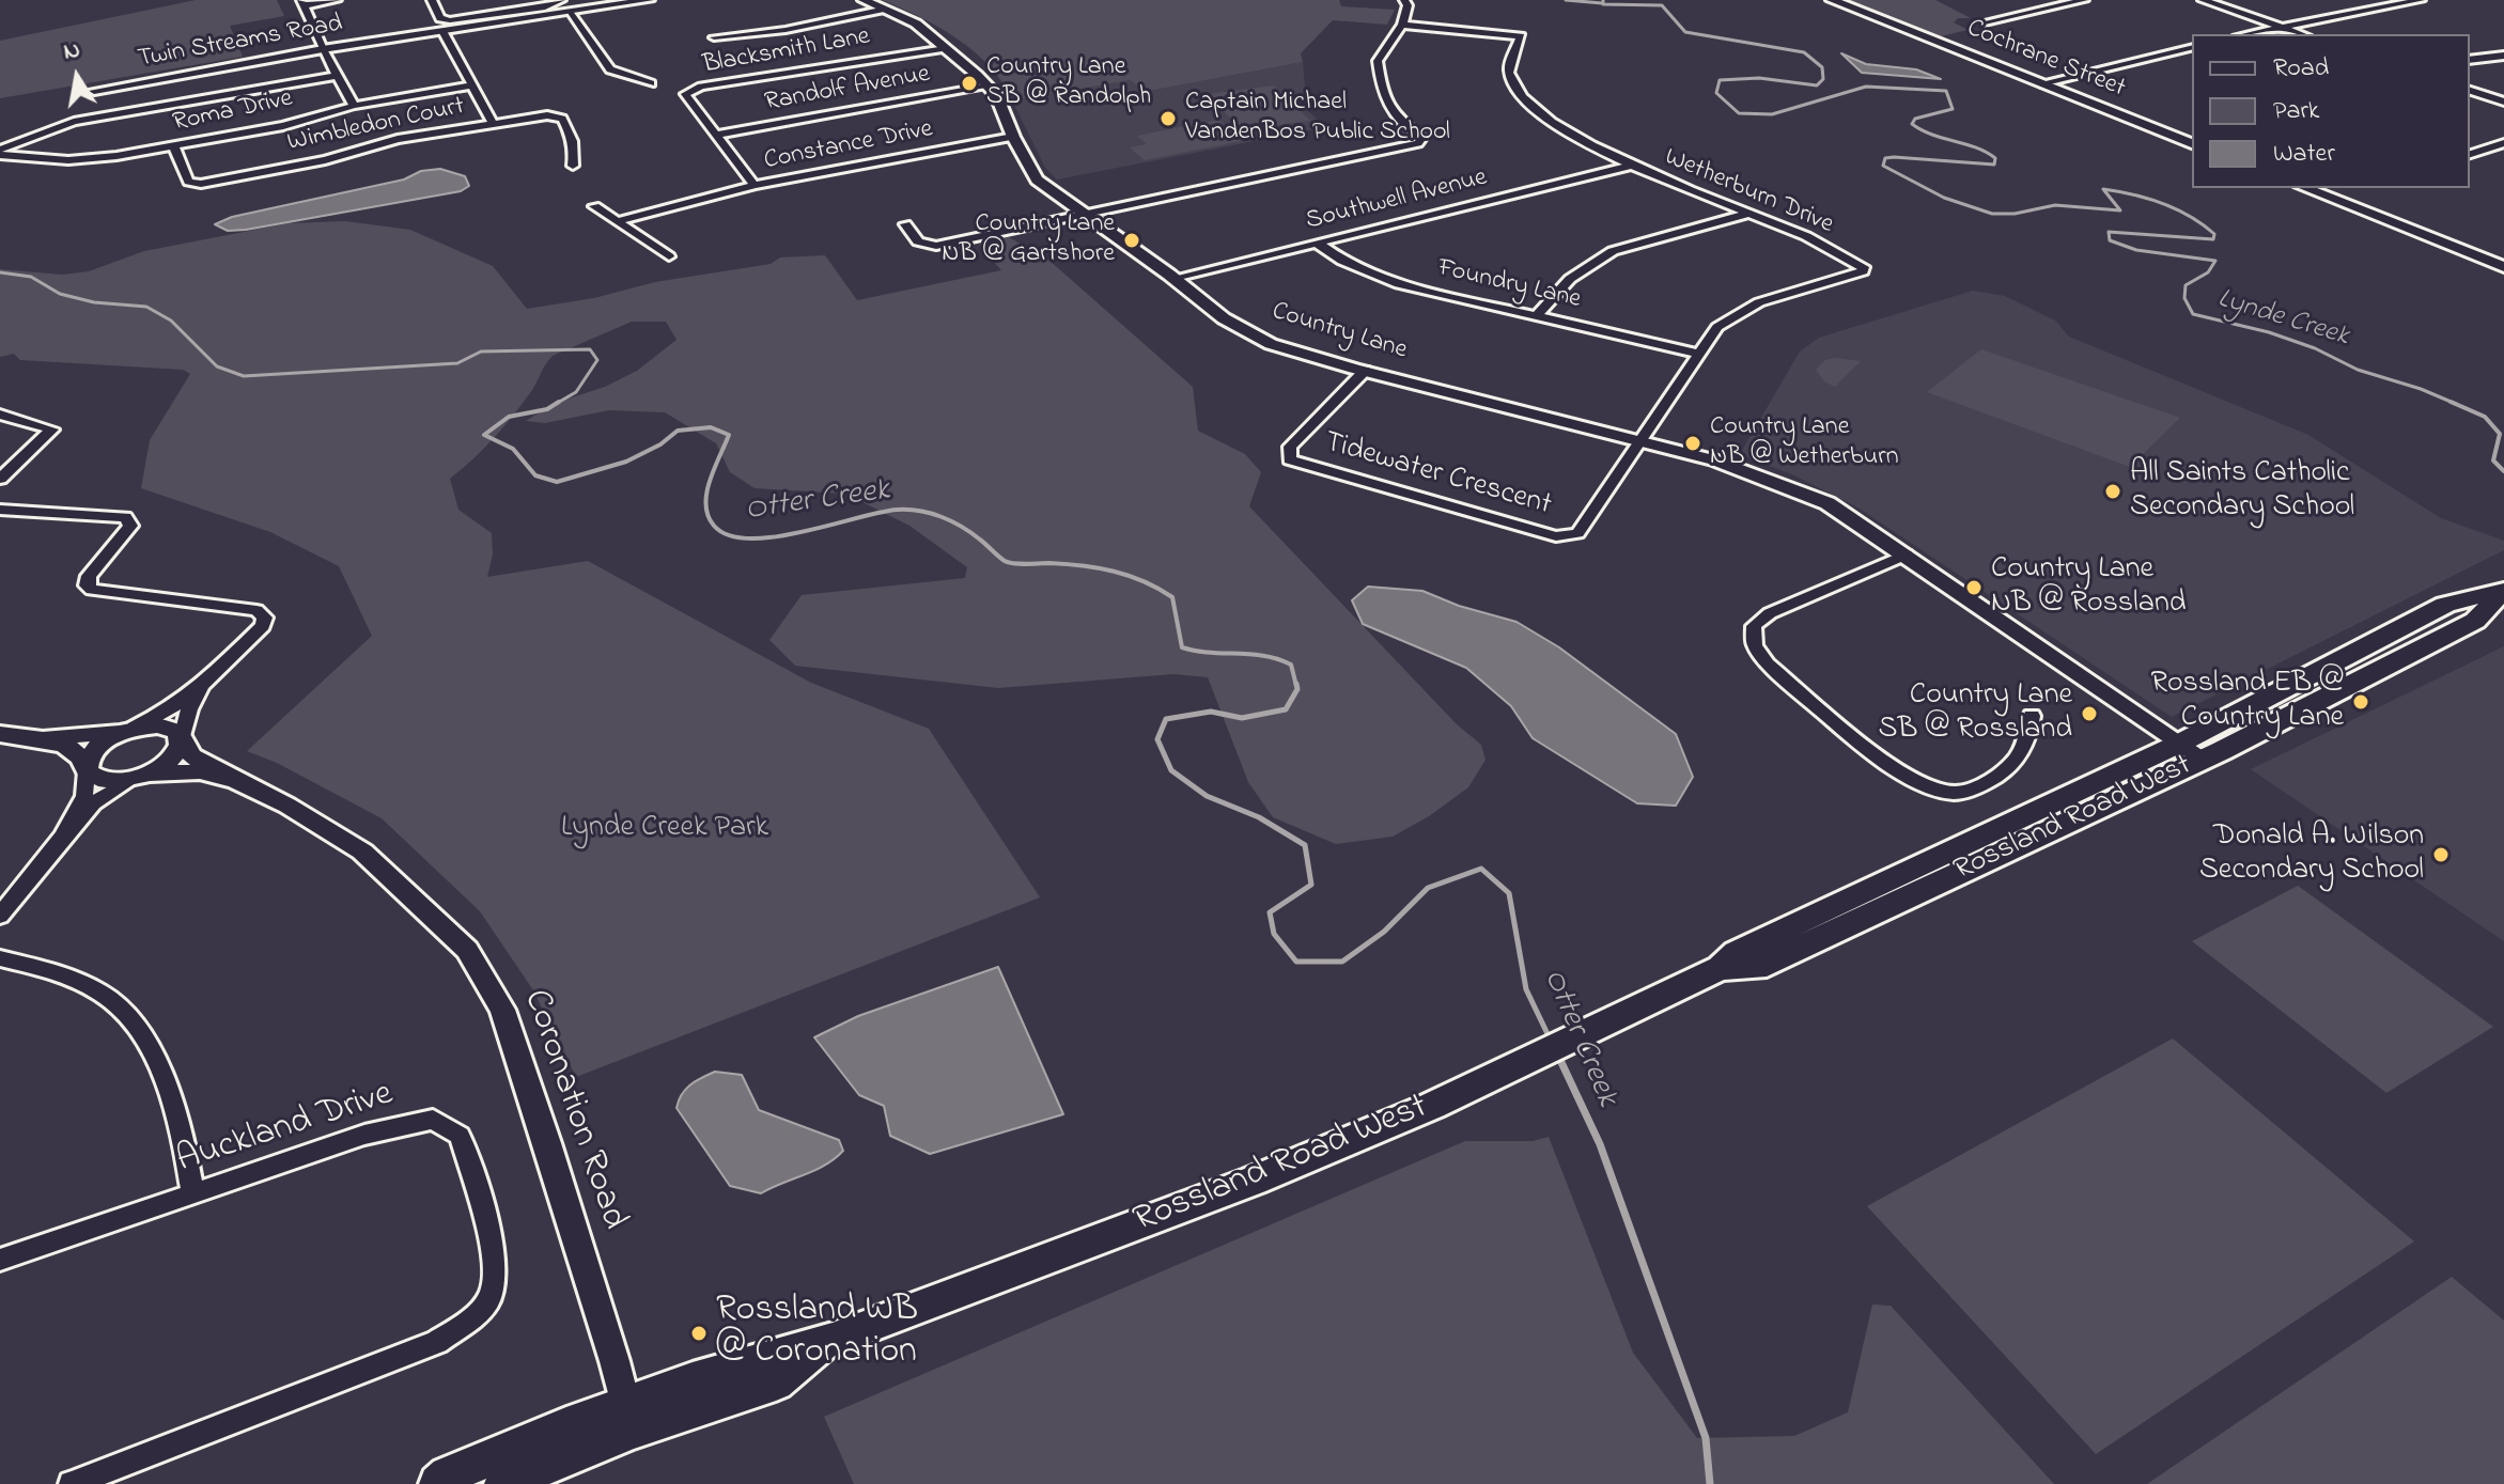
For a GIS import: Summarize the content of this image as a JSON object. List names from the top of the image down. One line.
{"streets":{"main road":["Rossland Road West"],"street":["Twin Streams Road","Blacksmith Lane","Cochrane Street","Randolf Avenue","Roma Drive","Wimbledon Court","Constance Drive","Wetherburn Drive","Southwell Avenue","Foundry Lane","Country Lane","Tidewater Crescent","Coronation Road","Auckland Drive"]},"crossings":[["Blacksmith Lane","Randolf Avenue"],["Blacksmith Lane","Constance Drive"],["Blacksmith Lane","Country Lane"],["Randolf Avenue","Constance Drive"],["Randolf Avenue","Country Lane"],["Roma Drive","Wimbledon Court"],["Constance Drive","Country Lane"],["Wetherburn Drive","Southwell Avenue"],["Wetherburn Drive","Foundry Lane"],["Wetherburn Drive","Country Lane"],["Wetherburn Drive","Tidewater Crescent"],["Southwell Avenue","Foundry Lane"],["Southwell Avenue","Country Lane"],["Country Lane","Tidewater Crescent"],["Country Lane","Rossland Road West"],["Rossland Road West","Coronation Road"]],"water":["Lynde Creek","Otter Creek"],"parks":["Lynde Creek Park"],"places":["Country Lane SB @ Randolph","Captain Michael VandenBos Public School","Country Lane NB @ Gartshore","Country Lane NB @ Wetherburn","All Saints Catholic Secondary School","Country Lane NB @ Rossland","Rossland EB @ Country Lane","Country Lane SB @ Rossland","Donald A. Wilson Secondary School","Rossland WB @ Coronation"],"legend":["Road","Park","Water"],"north":"top"}
